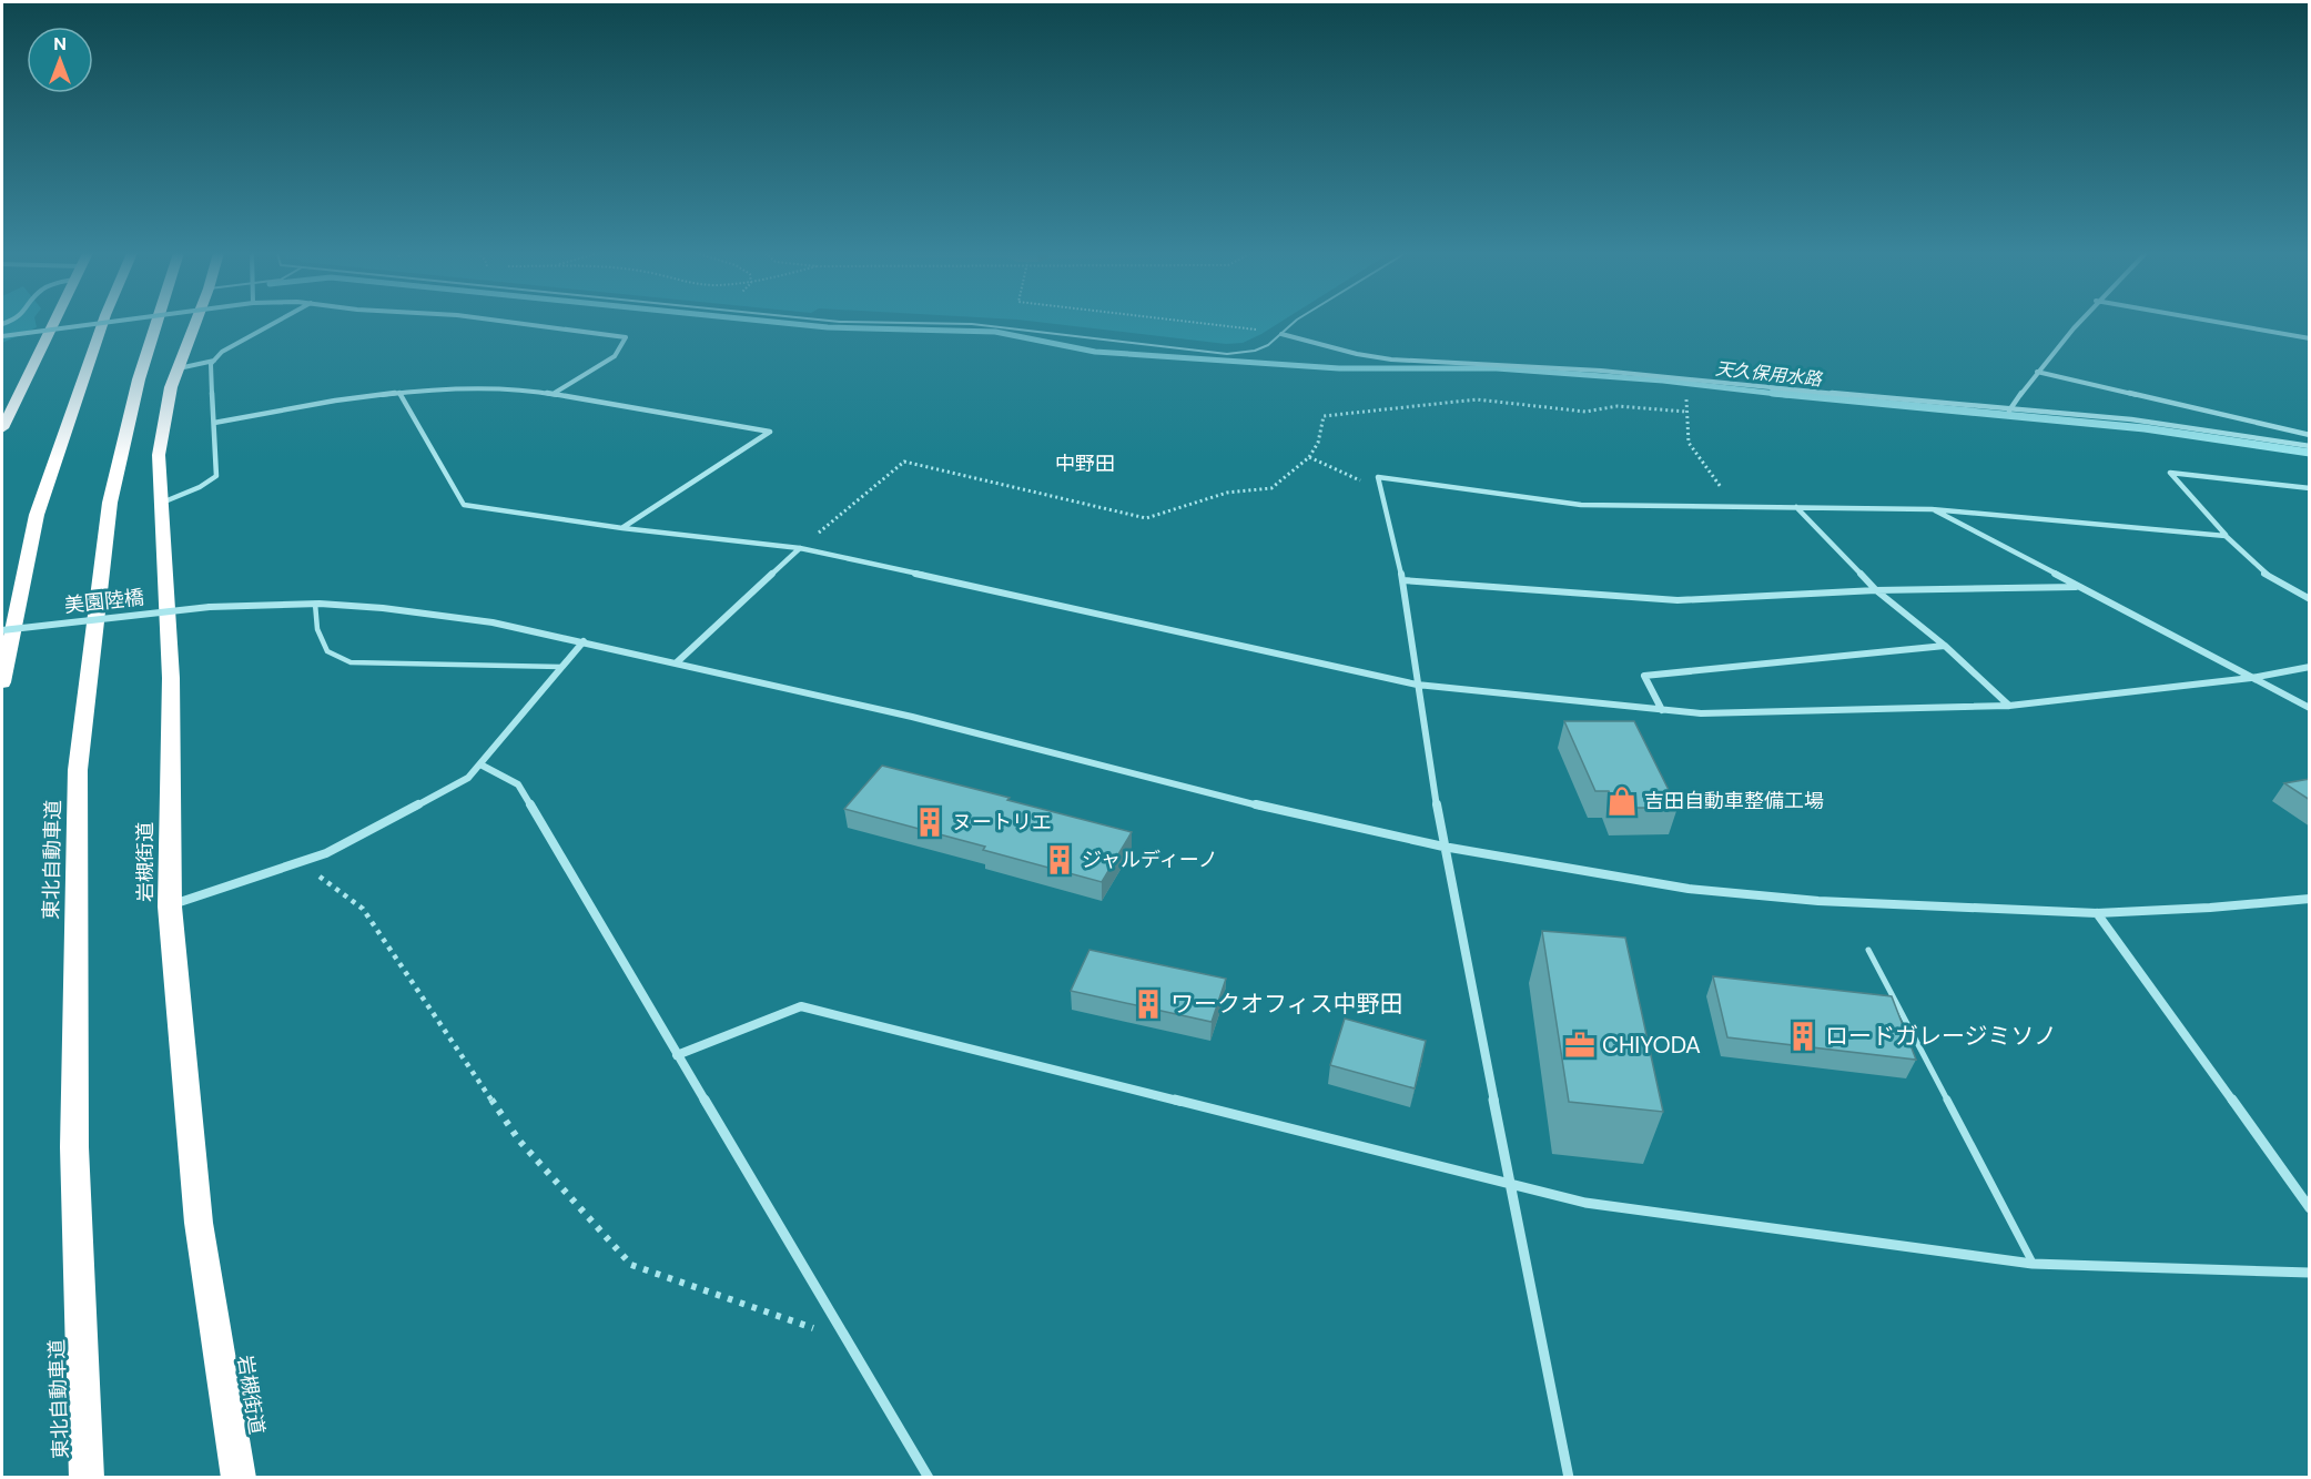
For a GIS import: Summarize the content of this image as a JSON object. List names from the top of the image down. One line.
{"streets":{"highway":["東北自動車道","岩槻街道"],"street":["美園陸橋"]},"districts":["中野田"],"water":["天久保用水路"],"places":{"shop":["吉田自動車整備工場"],"building":["ヌートリエ","ジャルディーノ","ワークオフィス中野田","ロードガレージミソノ"],"office":["CHIYODA"]},"north":"top"}
